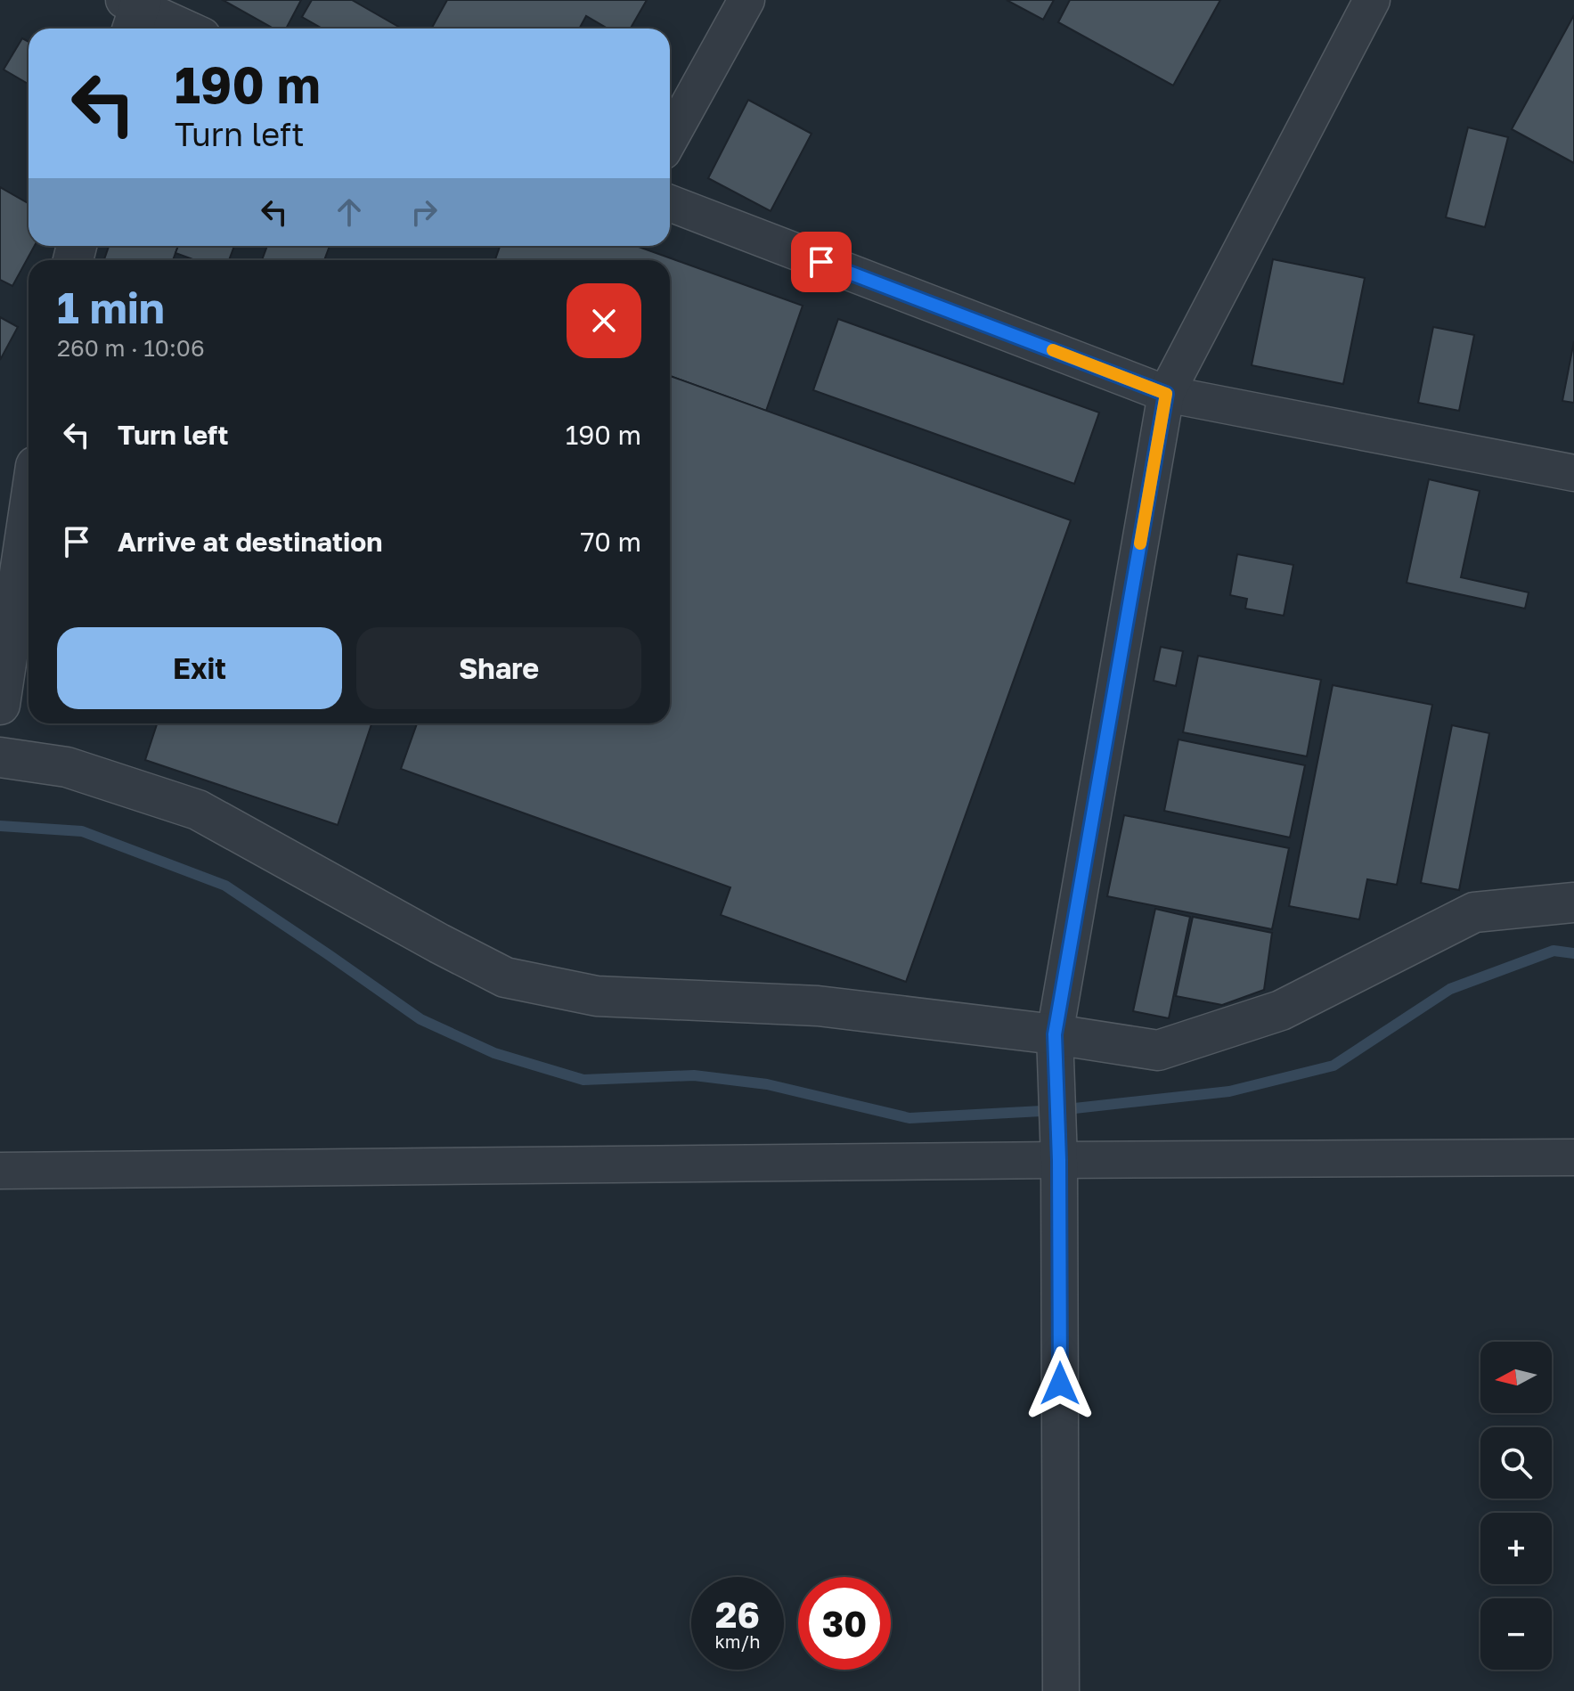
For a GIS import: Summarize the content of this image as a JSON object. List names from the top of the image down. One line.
{"north":"left","page":{"turn":["190 m","Turn left"],"heading":["1 min","260 m · 10:06"],"list":[{"name":"Turn left","value":"190 m"},{"name":"Arrive at destination","value":"70 m"}],"buttons":["Exit","Share"],"map_buttons":["+","−"],"speed":"26 km/h","limit":"30"}}
